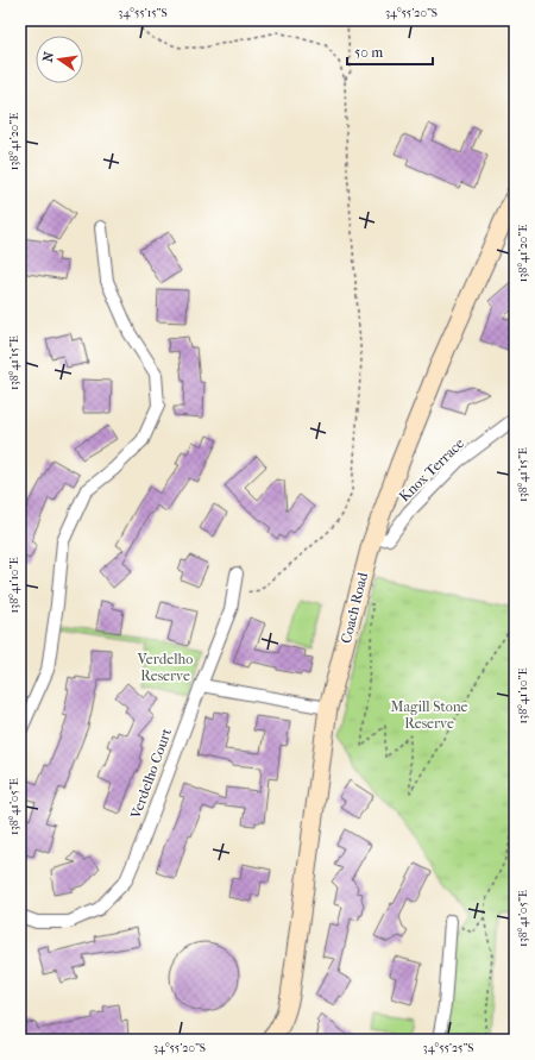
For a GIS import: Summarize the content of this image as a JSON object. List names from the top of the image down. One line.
{"streets":{"street":["Knox Terrace","Coach Road","Verdelho Court"]},"crossings":[["Knox Terrace","Coach Road"]],"parks":["Verdelho Reserve","Magill Stone Reserve"],"scale_bar":"50 m","north":"left","coordinates":["34°55'15\"S","34°55'20\"S","138°41'20\"E","138°41'15\"E","138°41'10\"E","138°41'05\"E","34°55'25\"S"]}
